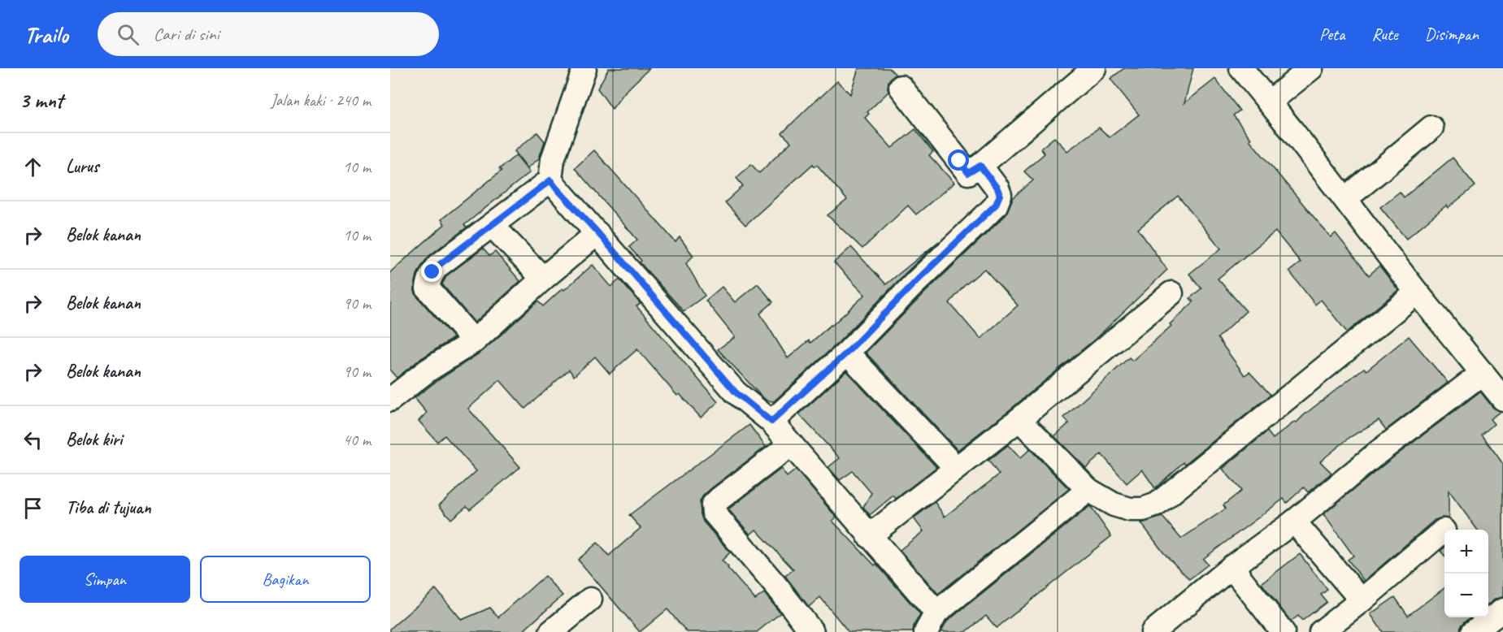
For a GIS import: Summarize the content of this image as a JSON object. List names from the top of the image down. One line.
{"page":{"header":"Trailo","search":"Cari di sini","nav":["Peta","Rute","Disimpan"],"heading":["3 mnt","Jalan kaki · 240 m"],"list":[["Lurus","10 m"],["Belok kanan","10 m"],["Belok kanan","90 m"],["Belok kanan","90 m"],["Belok kiri","40 m"],"Tiba di tujuan"],"map_buttons":["+","−"],"buttons":["Simpan","Bagikan"]}}
